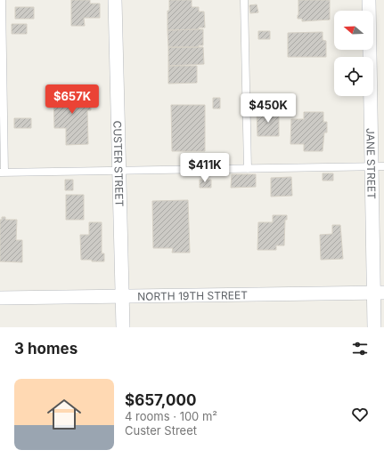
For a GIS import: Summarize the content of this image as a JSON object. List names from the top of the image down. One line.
{"streets":{"street":["CUSTER STREET","JANE STREET","NORTH 19TH STREET"]},"crossings":[["CUSTER STREET","NORTH 19TH STREET"],["JANE STREET","NORTH 19TH STREET"]],"north":"left","page":{"price":["$657K","$450K","$411K"],"heading":"3 homes","list":[{"name":"$657,000","note":"4 rooms · 100 m² · Custer Street"}]}}
